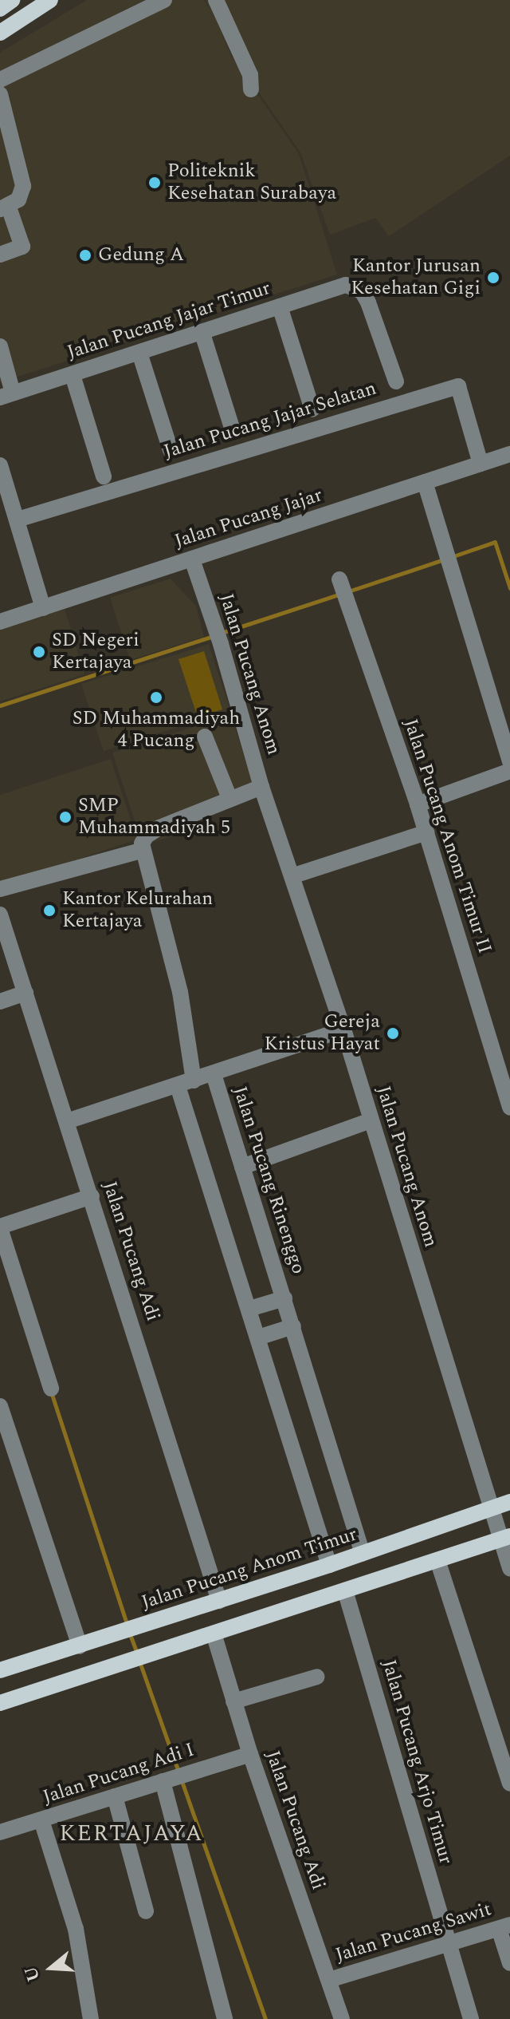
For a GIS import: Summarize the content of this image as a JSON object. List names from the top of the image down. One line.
{"streets":{"main road":["Jalan Pucang Anom Timur"],"street":["Jalan Pucang Jajar Timur","Jalan Pucang Jajar Selatan","Jalan Pucang Jajar","Jalan Pucang Anom","Jalan Pucang Anom Timur II","Jalan Pucang Rinenggo","Jalan Pucang Adi","Jalan Pucang Arjo Timur","Jalan Pucang Adi I","Jalan Pucang Sawit"]},"crossings":[["Jalan Pucang Jajar Selatan","Jalan Pucang Jajar"],["Jalan Pucang Jajar","Jalan Pucang Anom"],["Jalan Pucang Anom","Jalan Pucang Anom Timur"],["Jalan Pucang Rinenggo","Jalan Pucang Anom Timur"],["Jalan Pucang Adi","Jalan Pucang Anom Timur"],["Jalan Pucang Adi","Jalan Pucang Adi I"],["Jalan Pucang Adi","Jalan Pucang Sawit"],["Jalan Pucang Arjo Timur","Jalan Pucang Sawit"]],"districts":["KERTAJAYA"],"places":["Politeknik Kesehatan Surabaya","Gedung A","Kantor Jurusan Kesehatan Gigi","SD Negeri Kertajaya","SD Muhammadiyah 4 Pucang","SMP Muhammadiyah 5","Kantor Kelurahan Kertajaya","Gereja Kristus Hayat"],"north":"left"}
